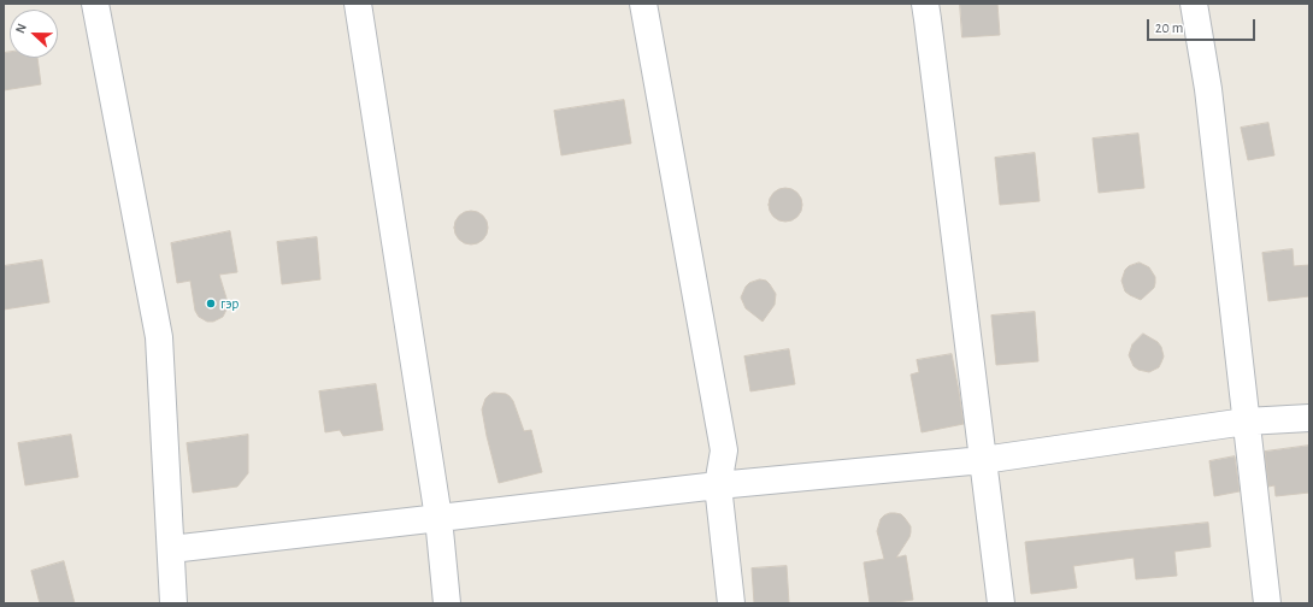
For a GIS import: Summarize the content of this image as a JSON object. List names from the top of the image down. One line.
{"places":["гэр"],"scale_bar":"20 m","north":"left"}
